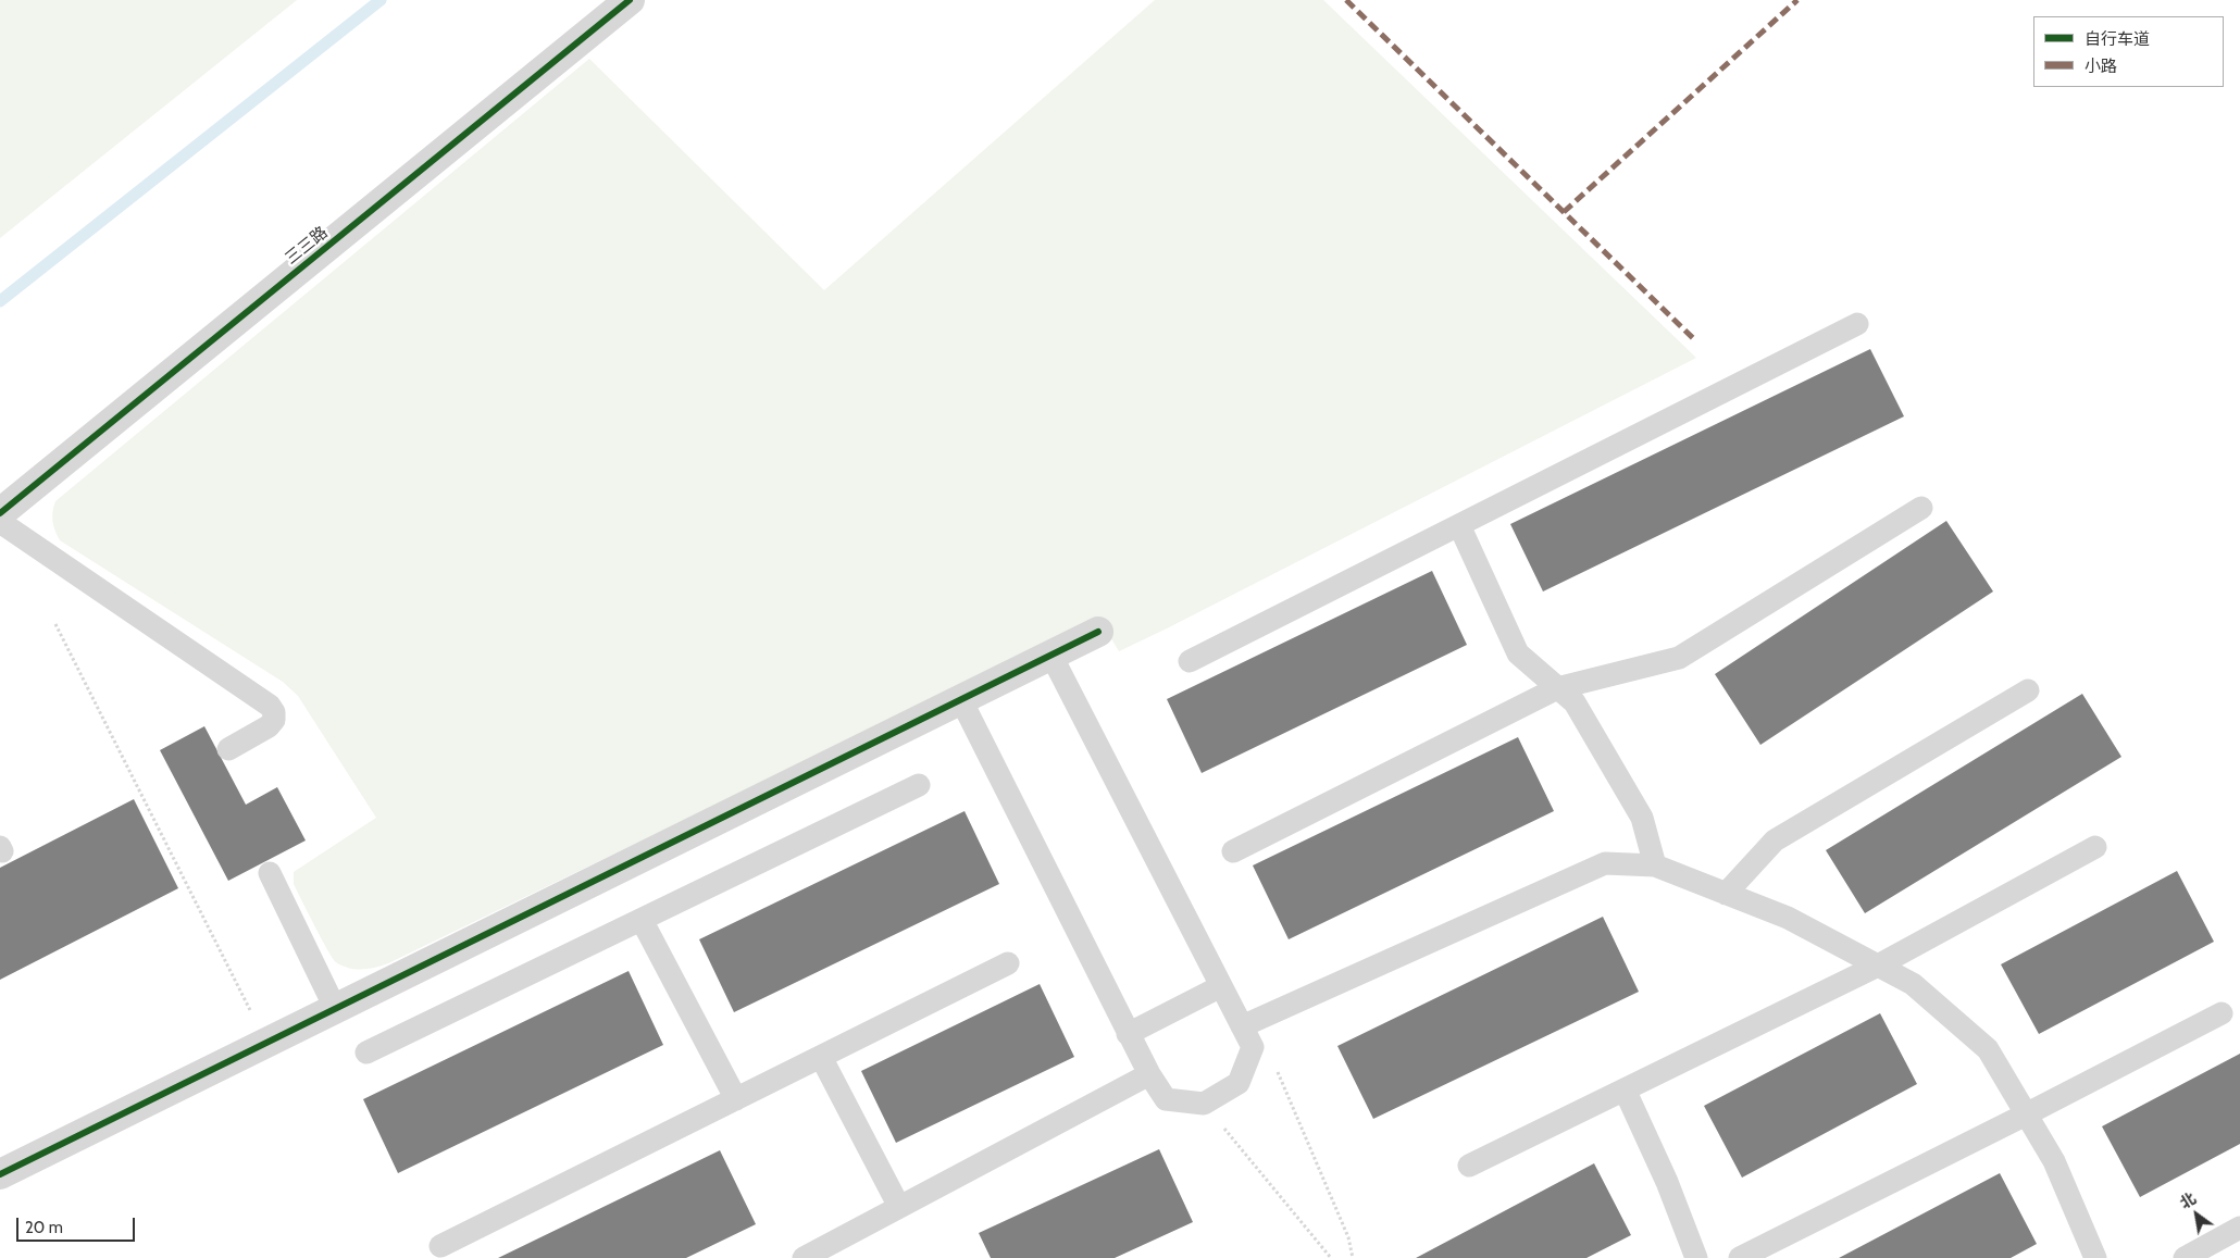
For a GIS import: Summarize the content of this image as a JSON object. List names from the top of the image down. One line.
{"streets":{"street":["三三路"]},"legend":["自行车道","小路"],"scale_bar":"20 m","north":"top left"}
